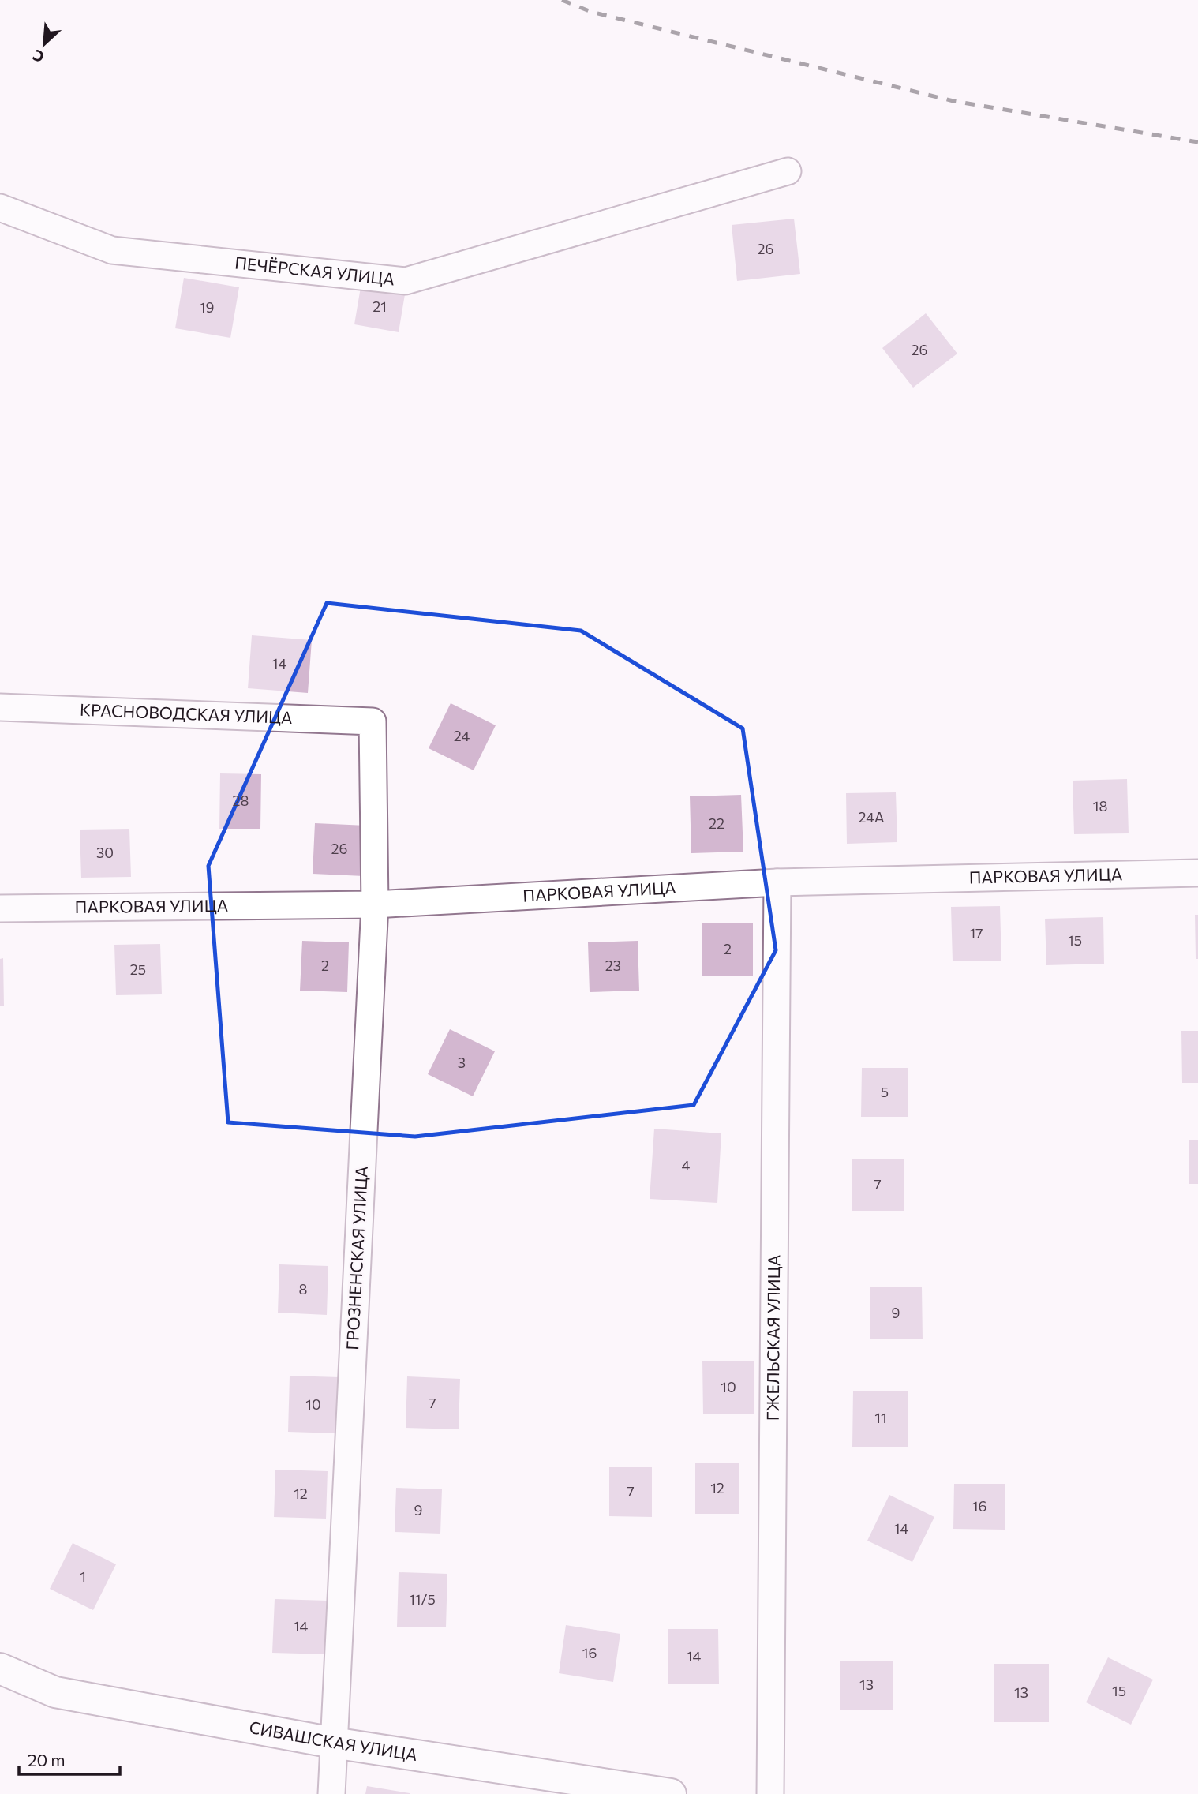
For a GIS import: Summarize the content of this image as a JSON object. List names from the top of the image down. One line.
{"streets":{"street":["ПЕЧЁРСКАЯ УЛИЦА","КРАСНОВОДСКАЯ УЛИЦА","ПАРКОВАЯ УЛИЦА","ГРОЗНЕНСКАЯ УЛИЦА","ГЖЕЛЬСКАЯ УЛИЦА","СИВАШСКАЯ УЛИЦА"]},"crossings":[["КРАСНОВОДСКАЯ УЛИЦА","ГРОЗНЕНСКАЯ УЛИЦА"],["ПАРКОВАЯ УЛИЦА","ГРОЗНЕНСКАЯ УЛИЦА"],["ПАРКОВАЯ УЛИЦА","ГЖЕЛЬСКАЯ УЛИЦА"],["ГРОЗНЕНСКАЯ УЛИЦА","СИВАШСКАЯ УЛИЦА"]],"house_numbers":["26","21","19","26","14","24","28","18","24А","22","26","30","17","15","2","2","23","25","3","5","4","7","8","9","10","7","10","11","12","7","12","16","9","14","1","11/5","14","16","14","13","15","13"],"scale_bar":"20 m","north":"bottom left"}
